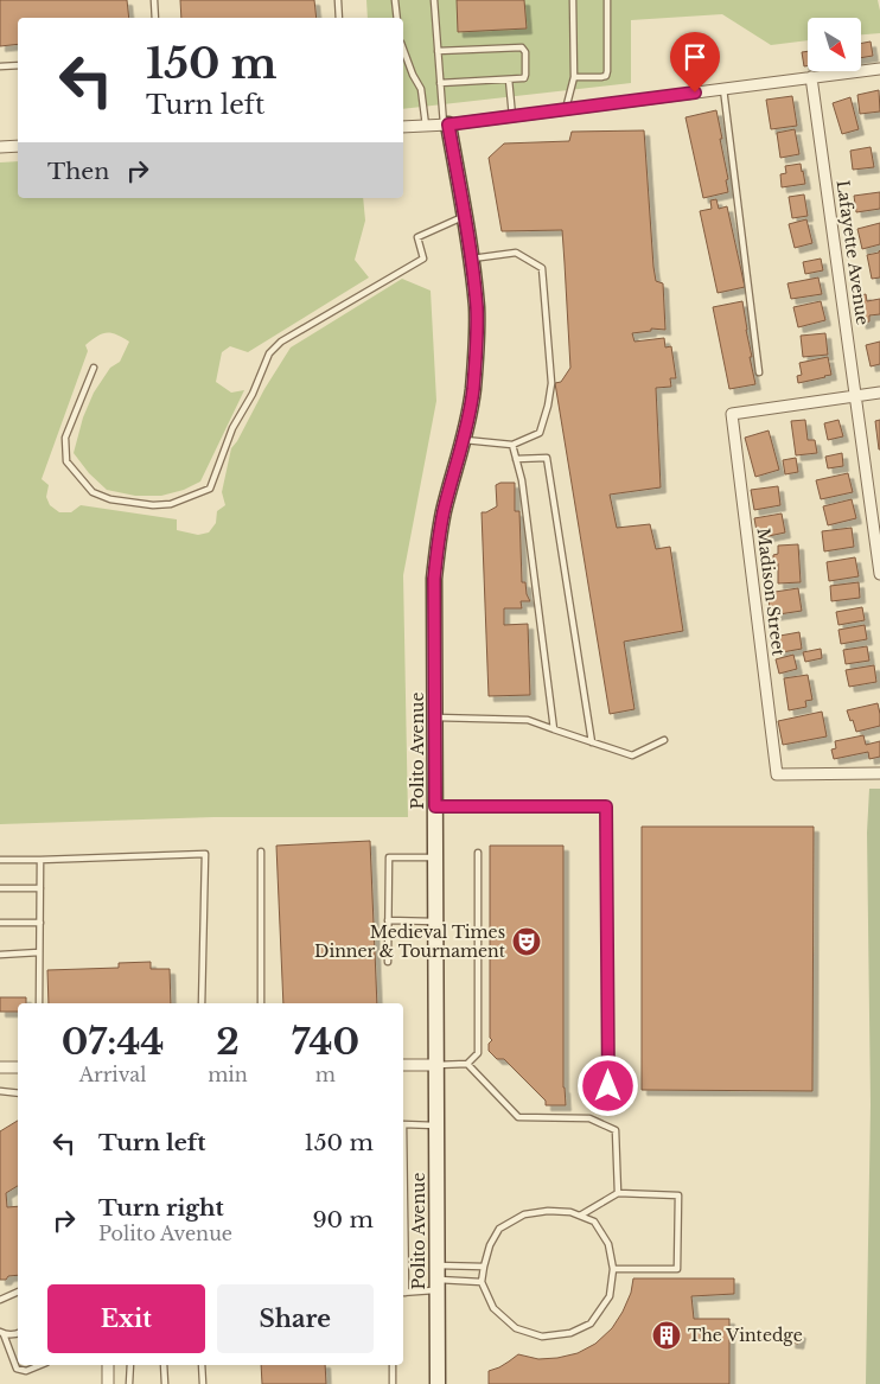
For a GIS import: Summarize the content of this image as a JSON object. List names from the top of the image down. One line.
{"streets":{"street":["Lafayette Avenue","Madison Street","Polito Avenue"]},"crossings":[["Lafayette Avenue","Madison Street"]],"places":{"theatre":["Medieval Times Dinner & Tournament"],"building":["The Vintedge"]},"north":"bottom right","page":{"turn":["150 m","Turn left"],"then":"Then","eta":["07:44","Arrival","2","min","740","m"],"list":[{"name":"Turn left","value":"150 m"},{"name":"Turn right","note":"Polito Avenue","value":"90 m"}],"buttons":["Exit","Share"]}}
